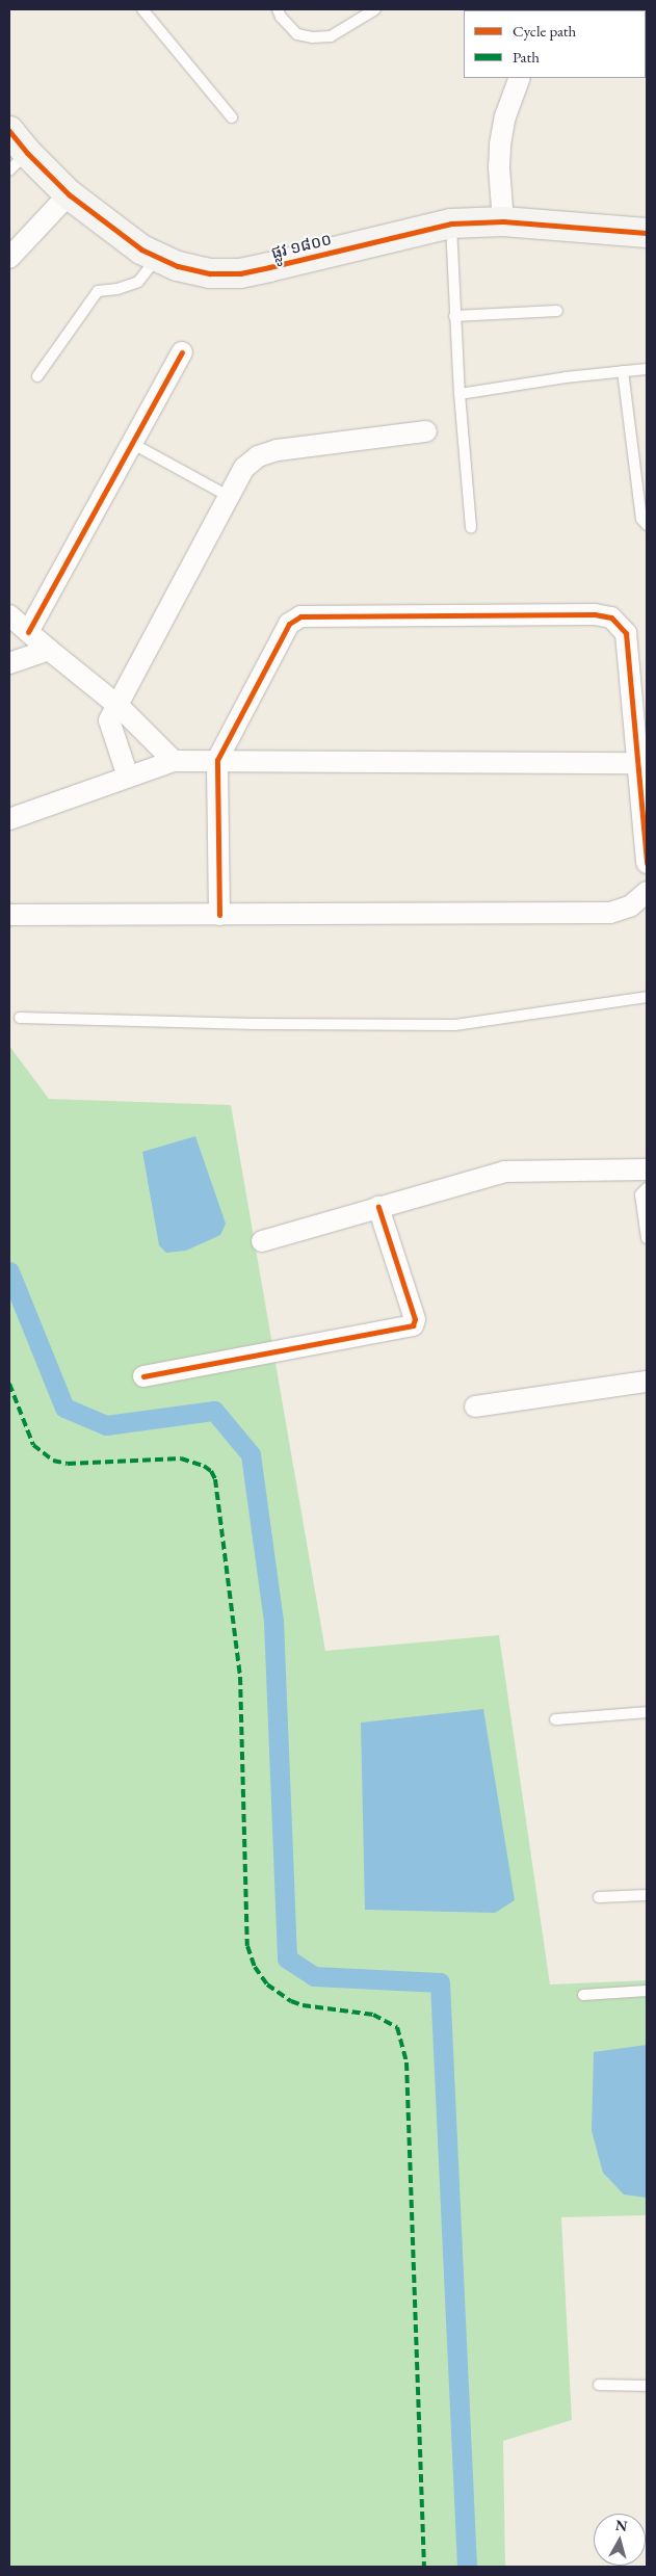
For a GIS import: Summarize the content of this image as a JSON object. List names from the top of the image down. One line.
{"streets":{"street":["ផ្លូវ ១៨០០"]},"legend":["Cycle path","Path"],"north":"top"}
